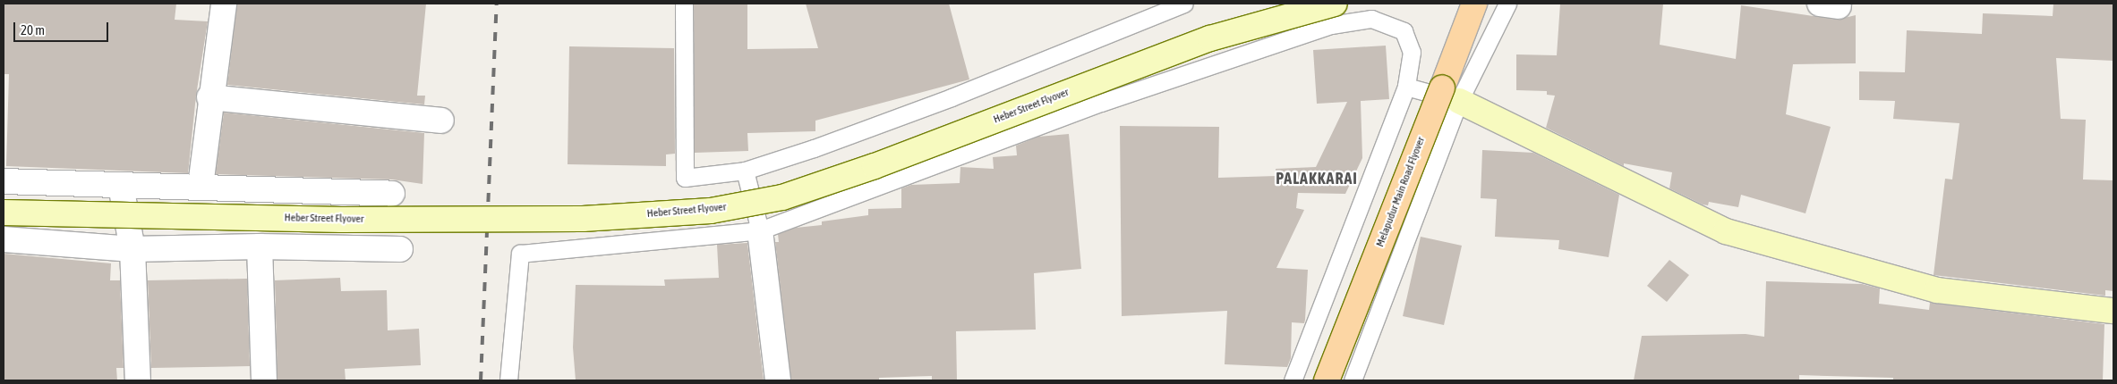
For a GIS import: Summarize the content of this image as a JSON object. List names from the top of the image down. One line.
{"streets":{"main road":["Melapudur Main Road Flyover"],"street":["Heber Street Flyover"]},"districts":["PALAKKARAI"],"scale_bar":"20 m"}
